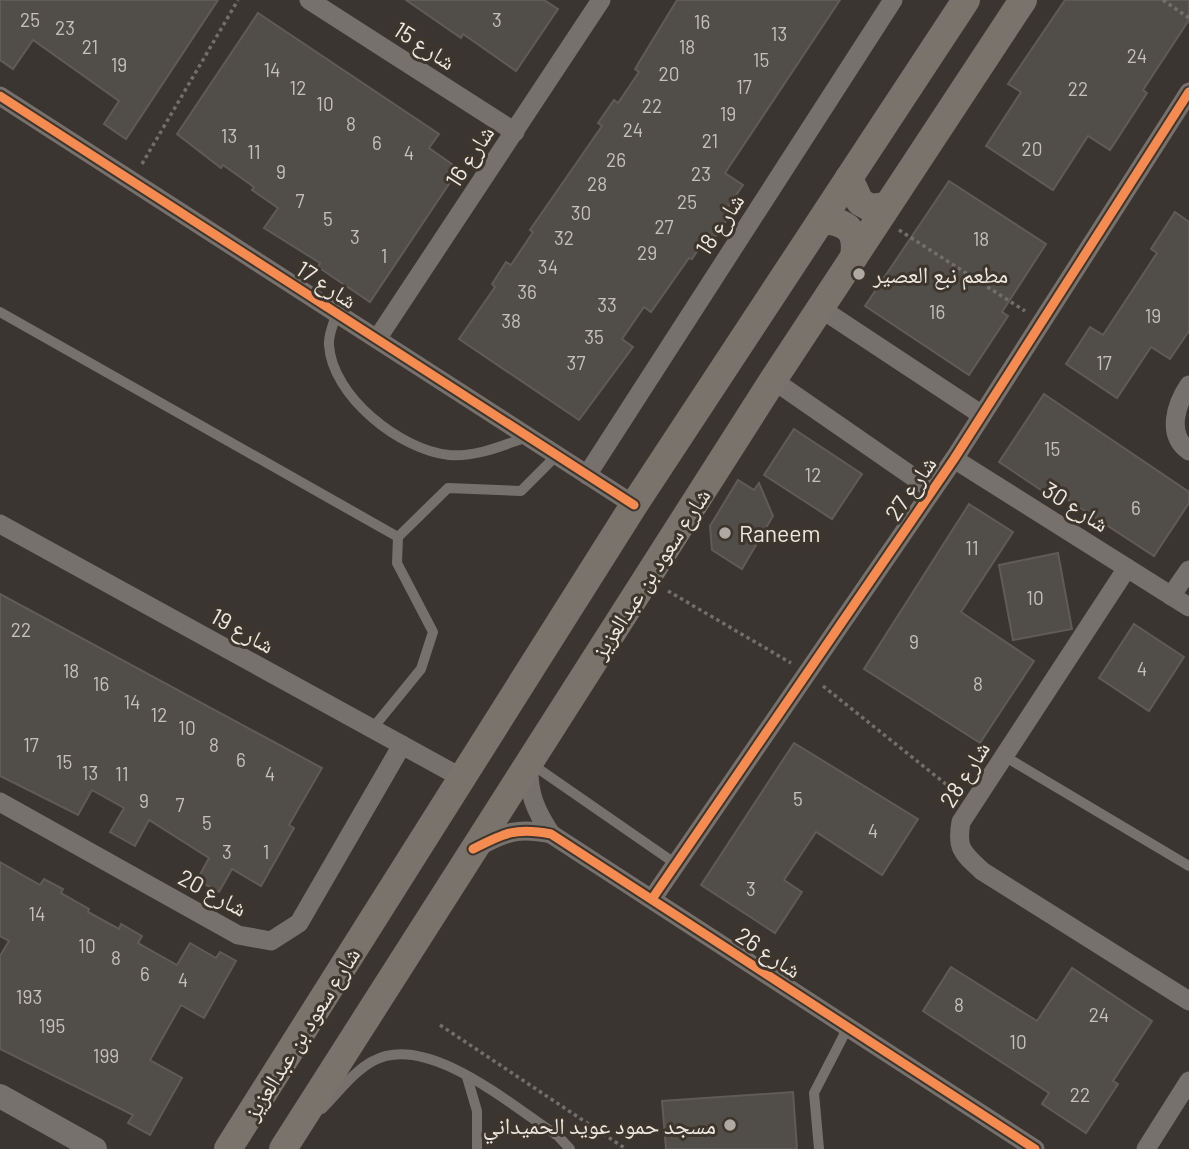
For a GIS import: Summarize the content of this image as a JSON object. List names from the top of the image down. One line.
{"streets":{"main road":["شارع سعود بن عبدالعزيز"],"street":["شارع 15","شارع 16","شارع 18","شارع 17","شارع 27","شارع 30","شارع 19","شارع 28","شارع 20","شارع 26"]},"crossings":[["شارع 15","شارع 16"],["شارع 16","شارع 17"],["شارع 18","شارع 17"],["شارع 17","شارع سعود بن عبدالعزيز"],["شارع 27","شارع 30"],["شارع 27","شارع سعود بن عبدالعزيز"],["شارع 27","شارع 26"],["شارع 30","شارع 28"],["شارع سعود بن عبدالعزيز","شارع 19"],["شارع سعود بن عبدالعزيز","شارع 26"],["شارع 19","شارع 20"]],"places":["مطعم نبع العصير","Raneem","مسجد حمود عويد الحميداني"],"house_numbers":["25","3","16","23","13","21","18","24","15","19","14","20","17","12","22","10","22","19","8","24","13","21","6","20","11","4","26","9","23","28","7","25","30","5","27","3","32","18","29","1","34","36","33","16","19","38","35","37","17","15","12","6","11","10","22","9","4","18","16","8","14","12","10","17","8","6","15","13","11","4","5","9","7","5","4","3","1","3","14","10","8","6","4","193","8","24","195","10","199","22"]}
